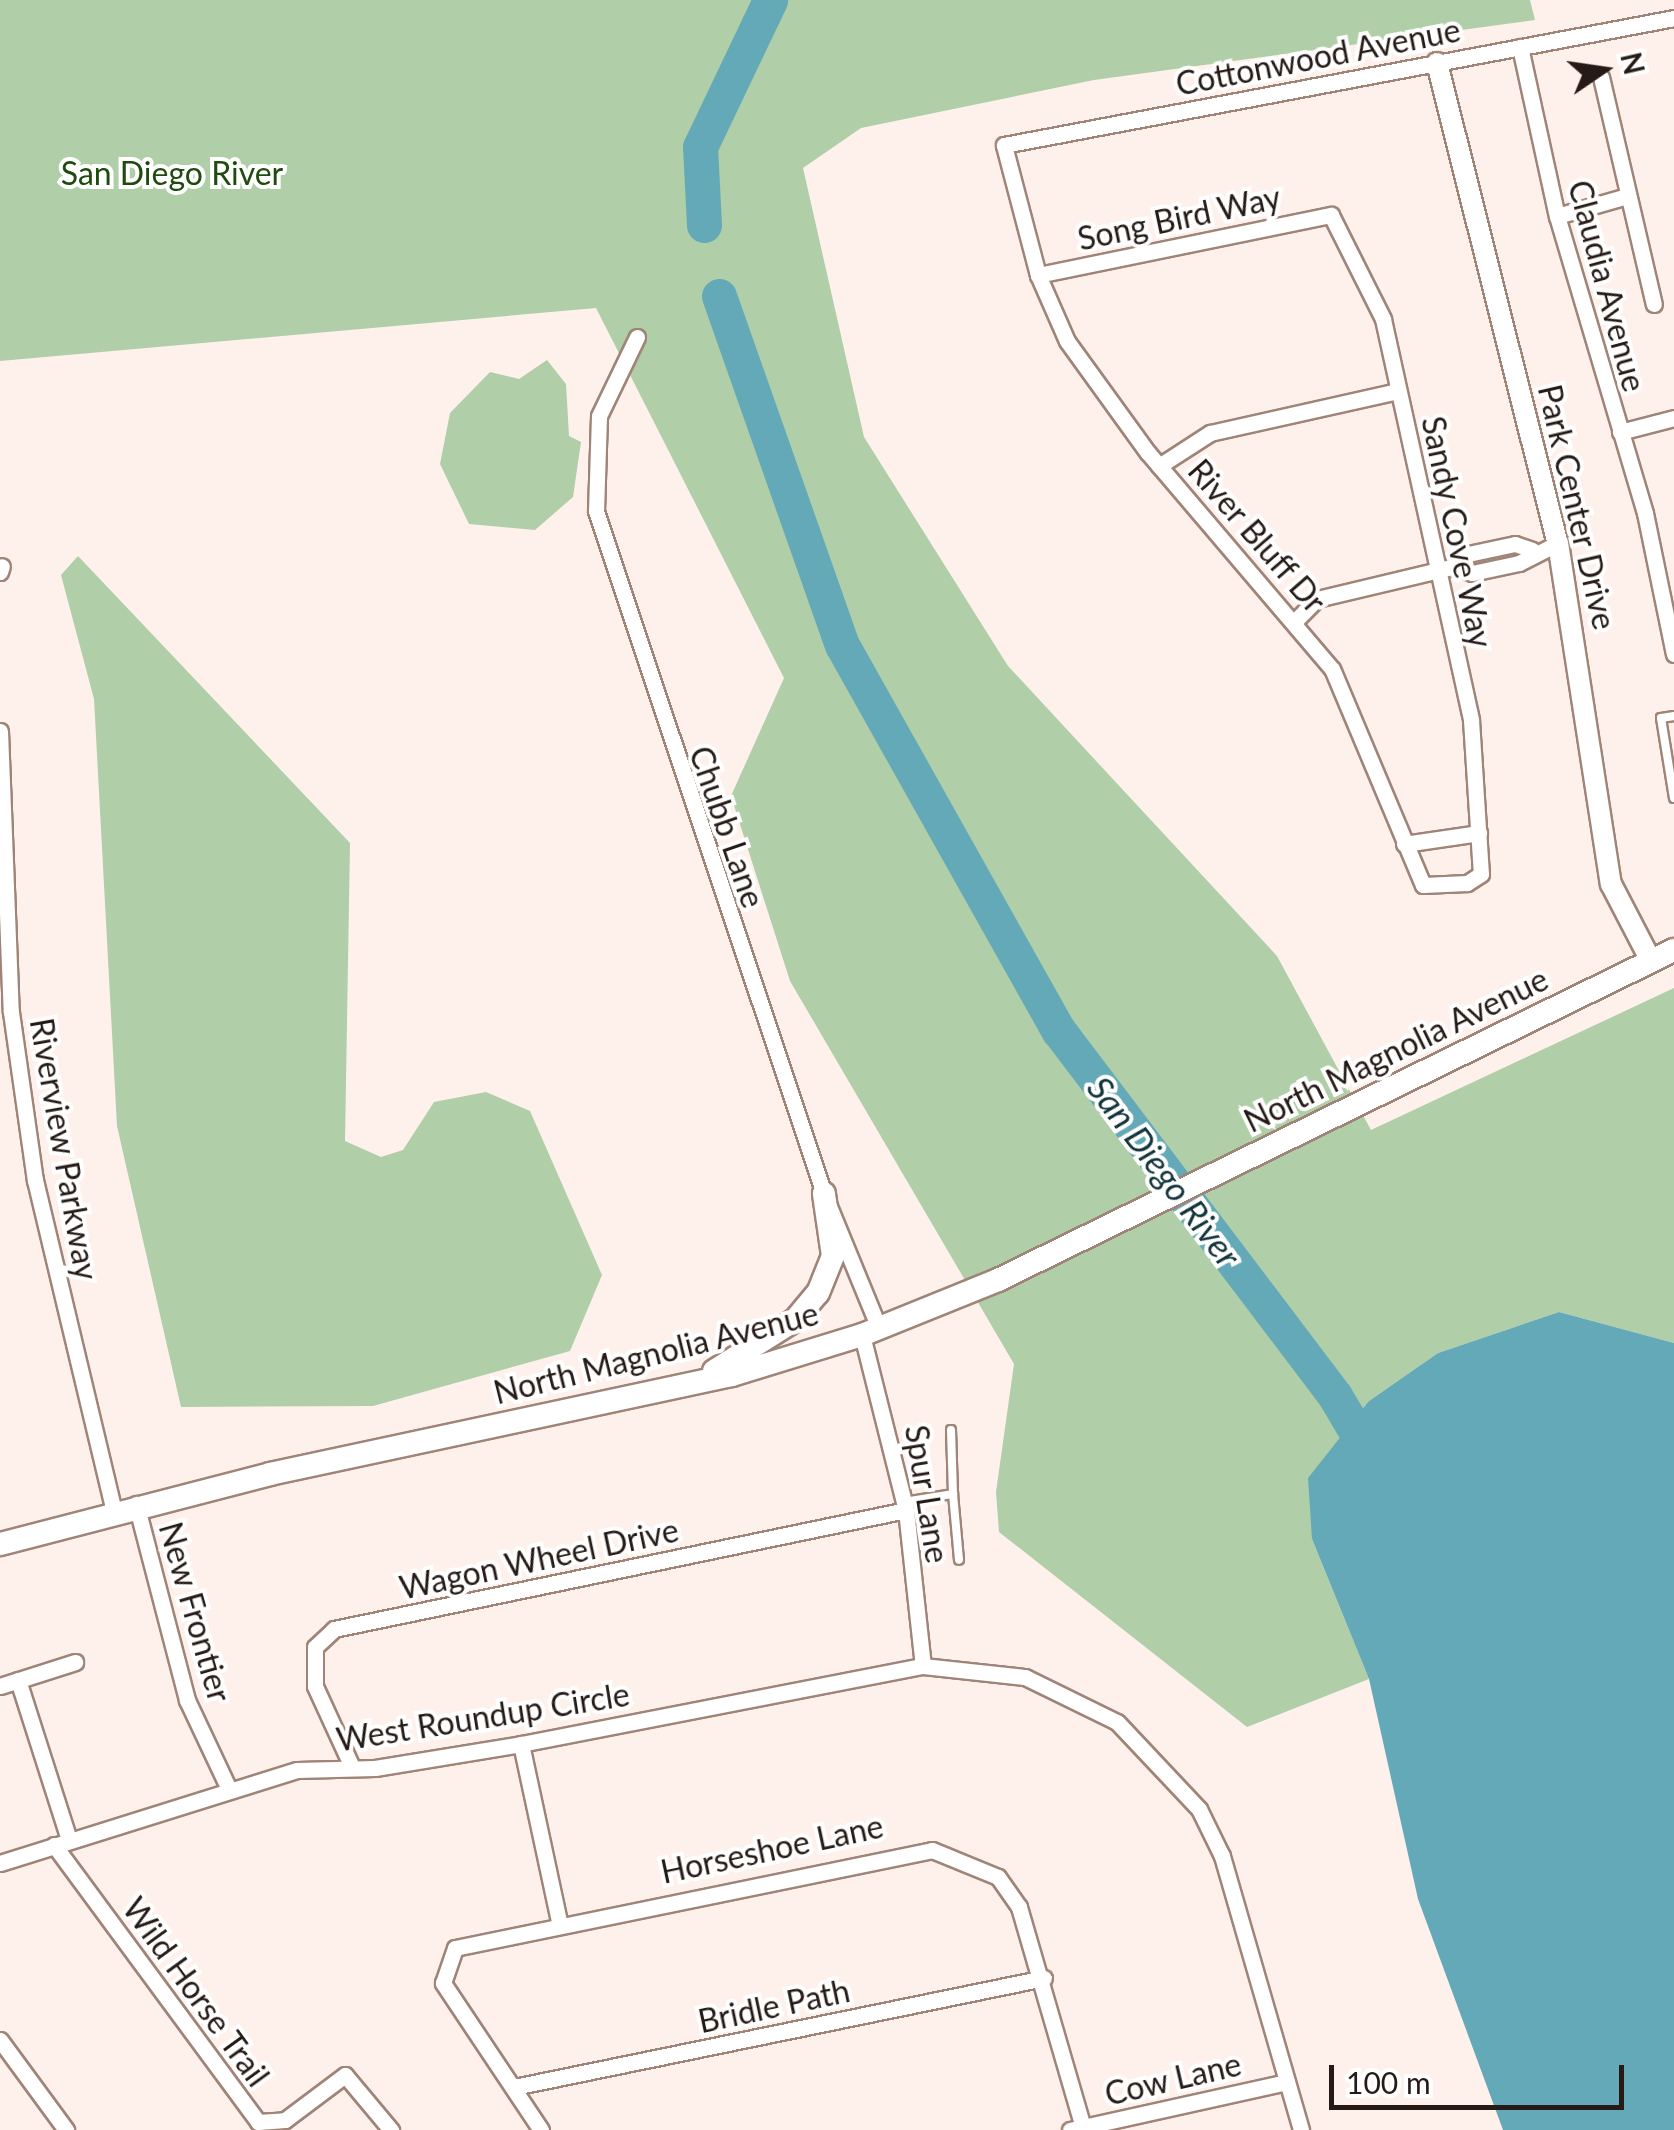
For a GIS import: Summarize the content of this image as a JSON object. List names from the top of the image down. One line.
{"streets":{"main road":["North Magnolia Avenue"],"street":["Cottonwood Avenue","Song Bird Way","Claudia Avenue","Park Center Drive","Sandy Cove Way","River Bluff Dr","Chubb Lane","Riverview Parkway","Spur Lane","Wagon Wheel Drive","New Frontier","West Roundup Circle","Horseshoe Lane","Wild Horse Trail","Bridle Path","Cow Lane"]},"crossings":[["Cottonwood Avenue","Claudia Avenue"],["Cottonwood Avenue","Park Center Drive"],["Cottonwood Avenue","River Bluff Dr"],["Song Bird Way","Sandy Cove Way"],["Song Bird Way","River Bluff Dr"],["Park Center Drive","North Magnolia Avenue"],["Sandy Cove Way","River Bluff Dr"],["Chubb Lane","North Magnolia Avenue"],["Chubb Lane","Spur Lane"],["North Magnolia Avenue","Riverview Parkway"],["North Magnolia Avenue","Spur Lane"],["North Magnolia Avenue","New Frontier"],["Riverview Parkway","New Frontier"],["Spur Lane","Wagon Wheel Drive"],["Spur Lane","West Roundup Circle"],["Wagon Wheel Drive","West Roundup Circle"],["New Frontier","West Roundup Circle"],["West Roundup Circle","Wild Horse Trail"],["West Roundup Circle","Cow Lane"],["Horseshoe Lane","Bridle Path"],["Horseshoe Lane","Cow Lane"]],"water":["San Diego River"],"parks":["San Diego River"],"scale_bar":"100 m","north":"right"}
